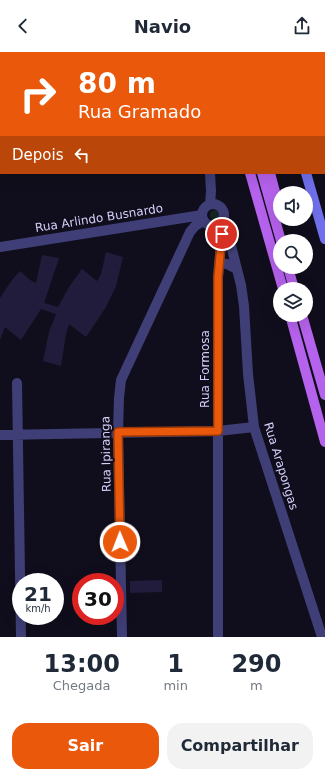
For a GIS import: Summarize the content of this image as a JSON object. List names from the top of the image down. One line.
{"streets":{"street":["Rua Arlindo Busnardo","Rua Formosa","Rua Ipiranga","Rua Arapongas"]},"crossings":[["Rua Arlindo Busnardo","Rua Formosa"],["Rua Arlindo Busnardo","Rua Ipiranga"],["Rua Arlindo Busnardo","Rua Arapongas"],["Rua Formosa","Rua Ipiranga"],["Rua Formosa","Rua Arapongas"],["Rua Ipiranga","Rua Arapongas"]],"page":{"header":"Navio","turn":["80 m","Rua Gramado"],"then":"Depois","speed":"21 km/h","limit":"30","eta":["13:00","Chegada","1","min","290","m"],"buttons":["Sair","Compartilhar"]}}
